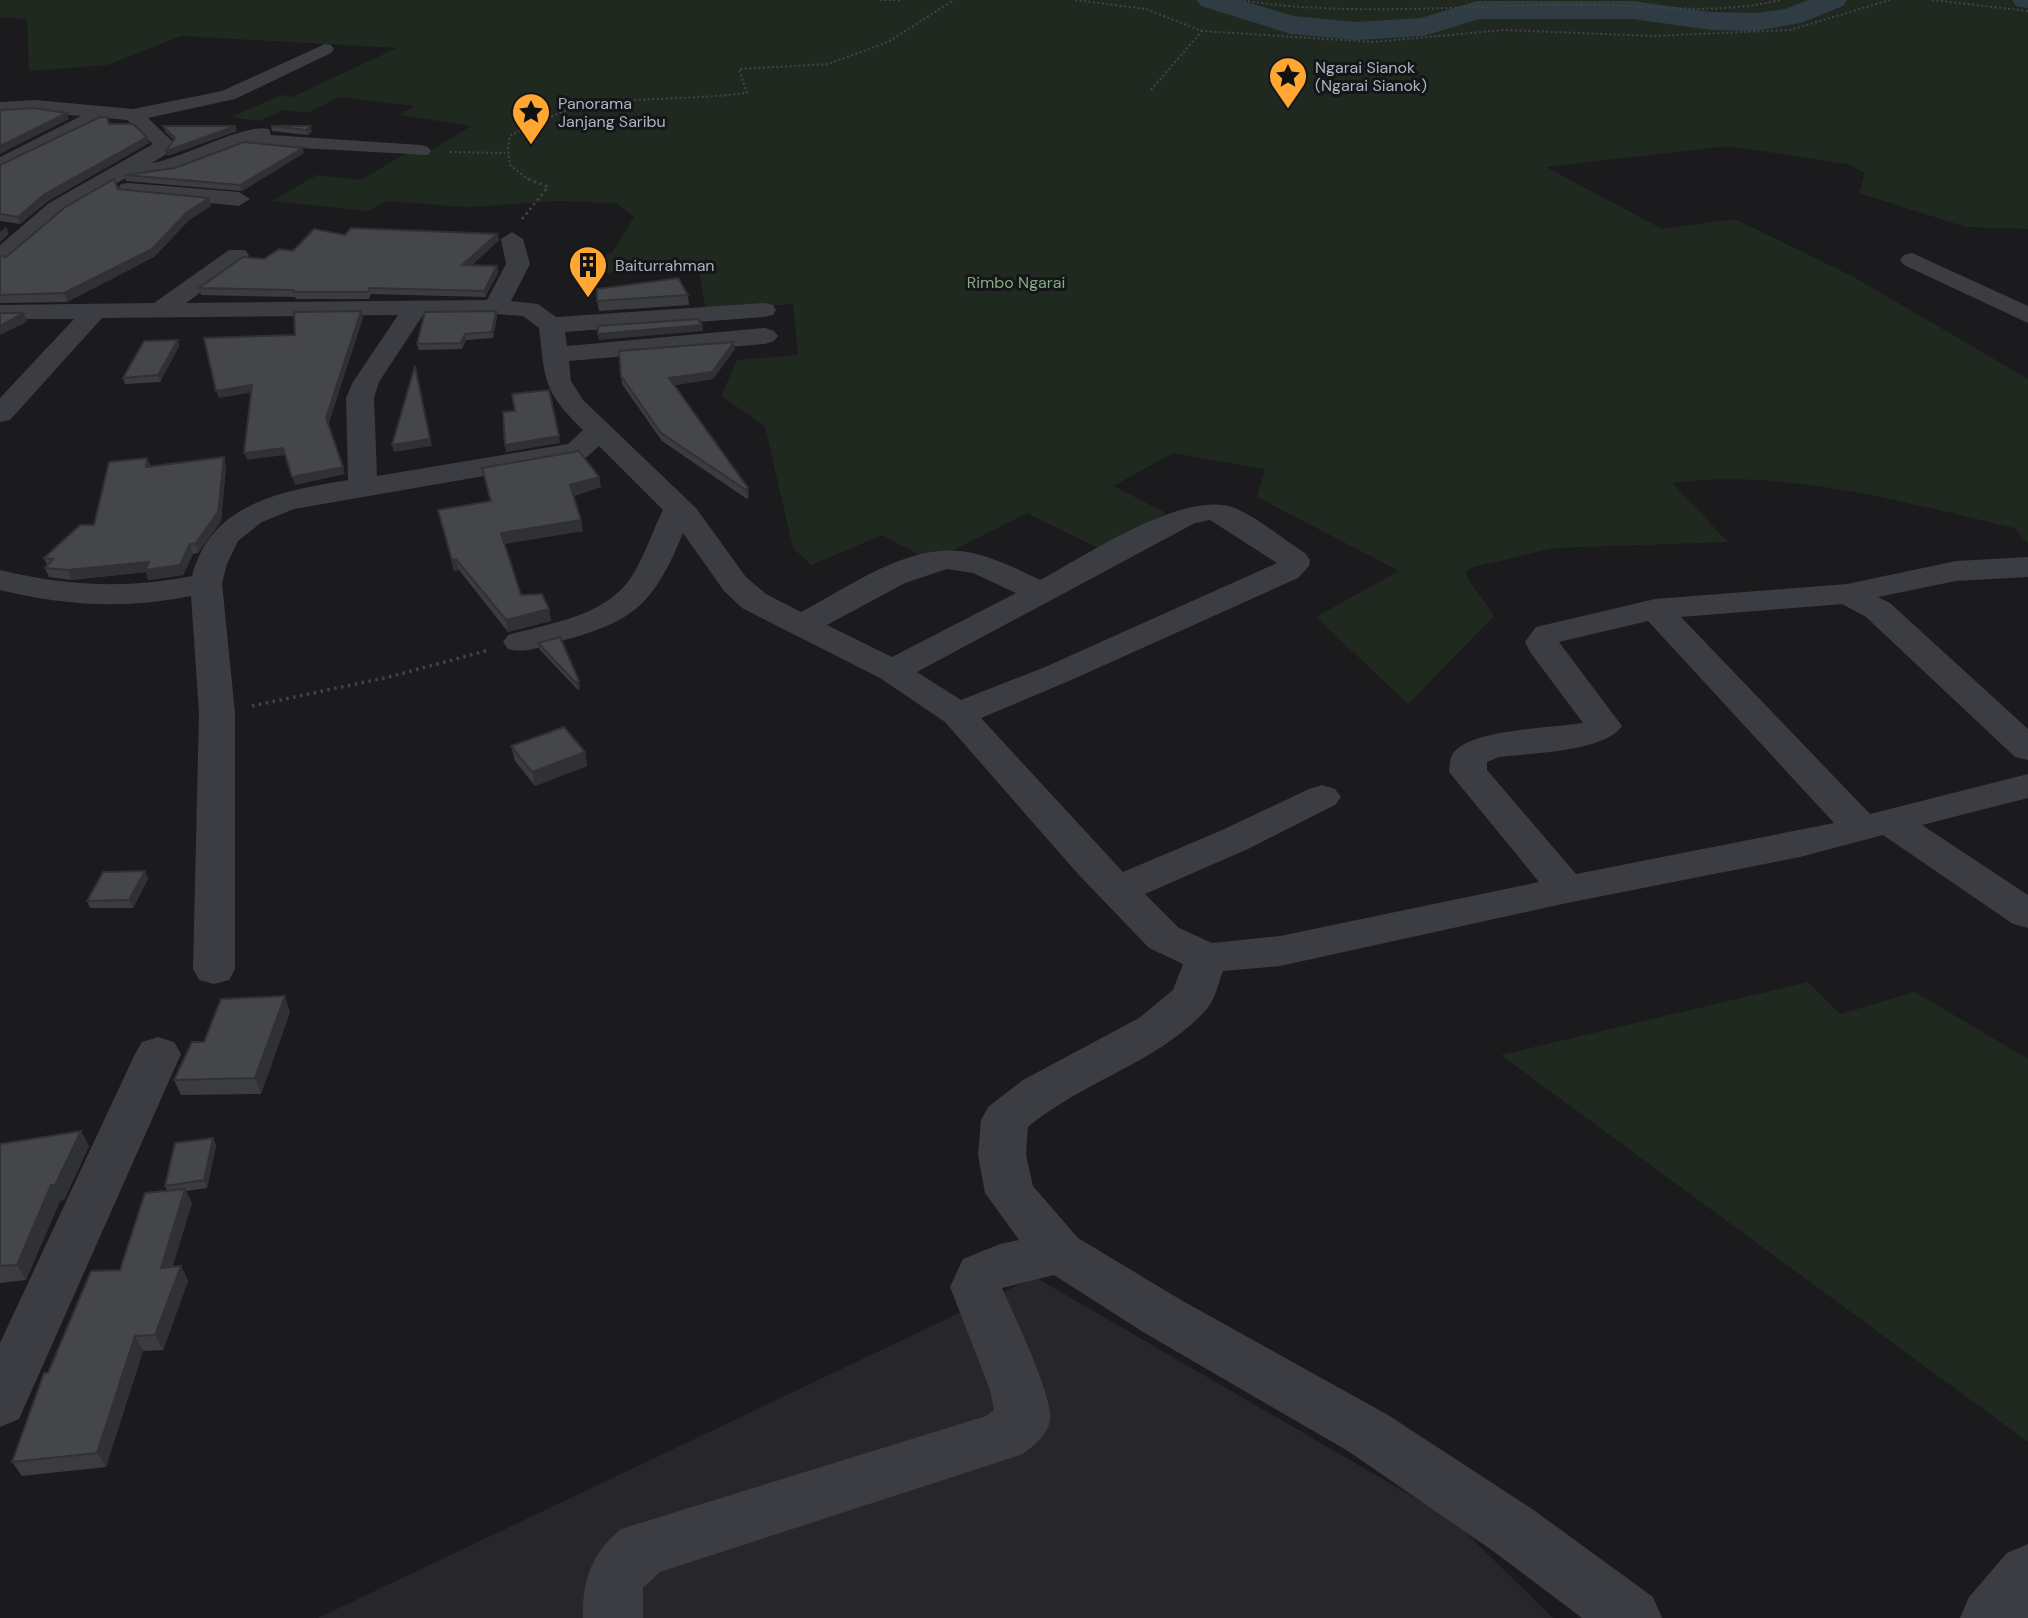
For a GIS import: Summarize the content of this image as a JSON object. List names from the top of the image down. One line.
{"parks":["Rimbo Ngarai"],"places":{"place":["Ngarai Sianok (Ngarai Sianok)","Panorama Janjang Saribu"],"building":["Baiturrahman"]}}
